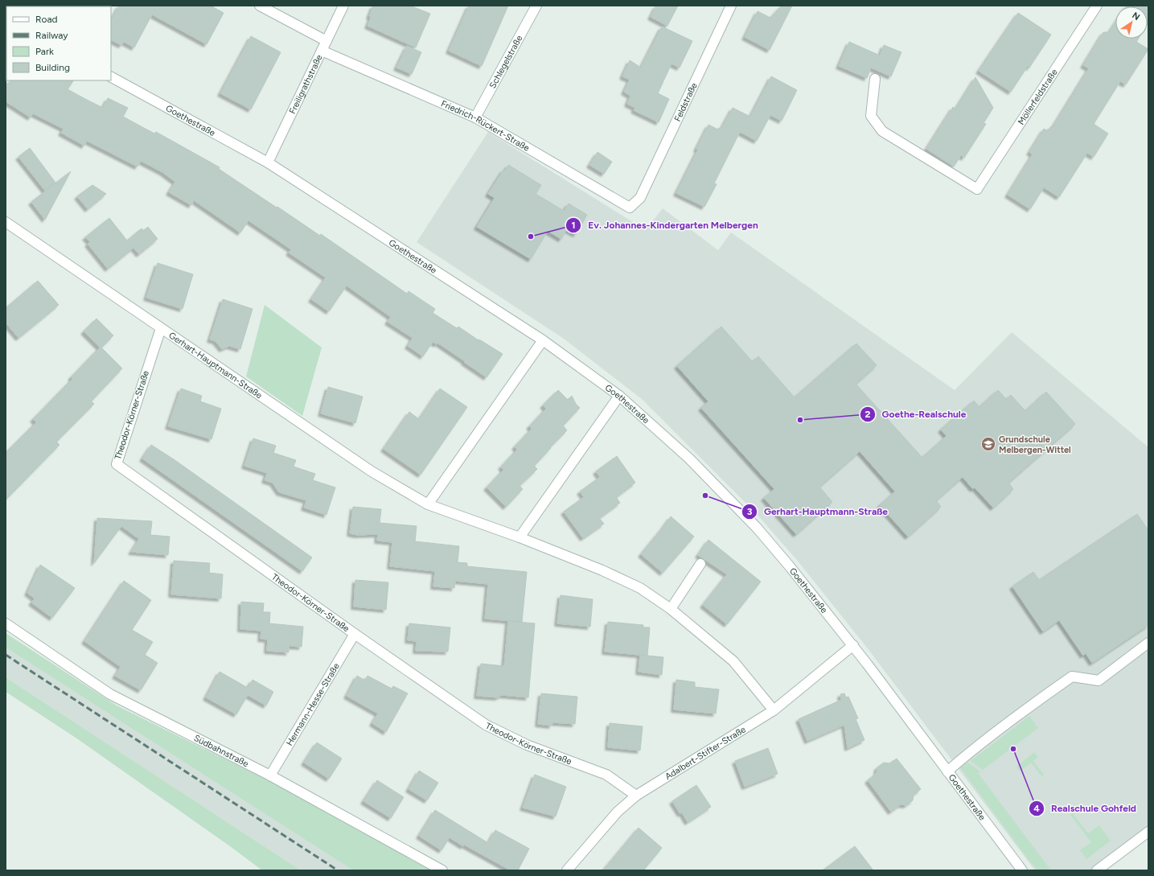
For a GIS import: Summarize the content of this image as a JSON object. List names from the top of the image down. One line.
{"streets":{"street":["Schlegelstraße","Freiligrathstraße","Möllerfeldstraße","Feldstraße","Goethestraße","Friedrich-Rückert-Straße","Gerhart-Hauptmann-Straße","Theodor-Körner-Straße","Hermann-Hesse-Straße","Südbahnstraße","Adalbert-Stifter-Straße"]},"crossings":[["Schlegelstraße","Friedrich-Rückert-Straße"],["Freiligrathstraße","Goethestraße"],["Freiligrathstraße","Friedrich-Rückert-Straße"],["Feldstraße","Friedrich-Rückert-Straße"],["Goethestraße","Adalbert-Stifter-Straße"],["Gerhart-Hauptmann-Straße","Theodor-Körner-Straße"],["Gerhart-Hauptmann-Straße","Adalbert-Stifter-Straße"],["Theodor-Körner-Straße","Hermann-Hesse-Straße"],["Theodor-Körner-Straße","Adalbert-Stifter-Straße"],["Hermann-Hesse-Straße","Südbahnstraße"]],"places":{"other":["Ev. Johannes-Kindergarten Melbergen","Goethe-Realschule","Gerhart-Hauptmann-Straße","Realschule Gohfeld"],"school or university":["Grundschule Melbergen-Wittel"]},"legend":["Road","Railway","Park","Building"],"north":"top right"}
